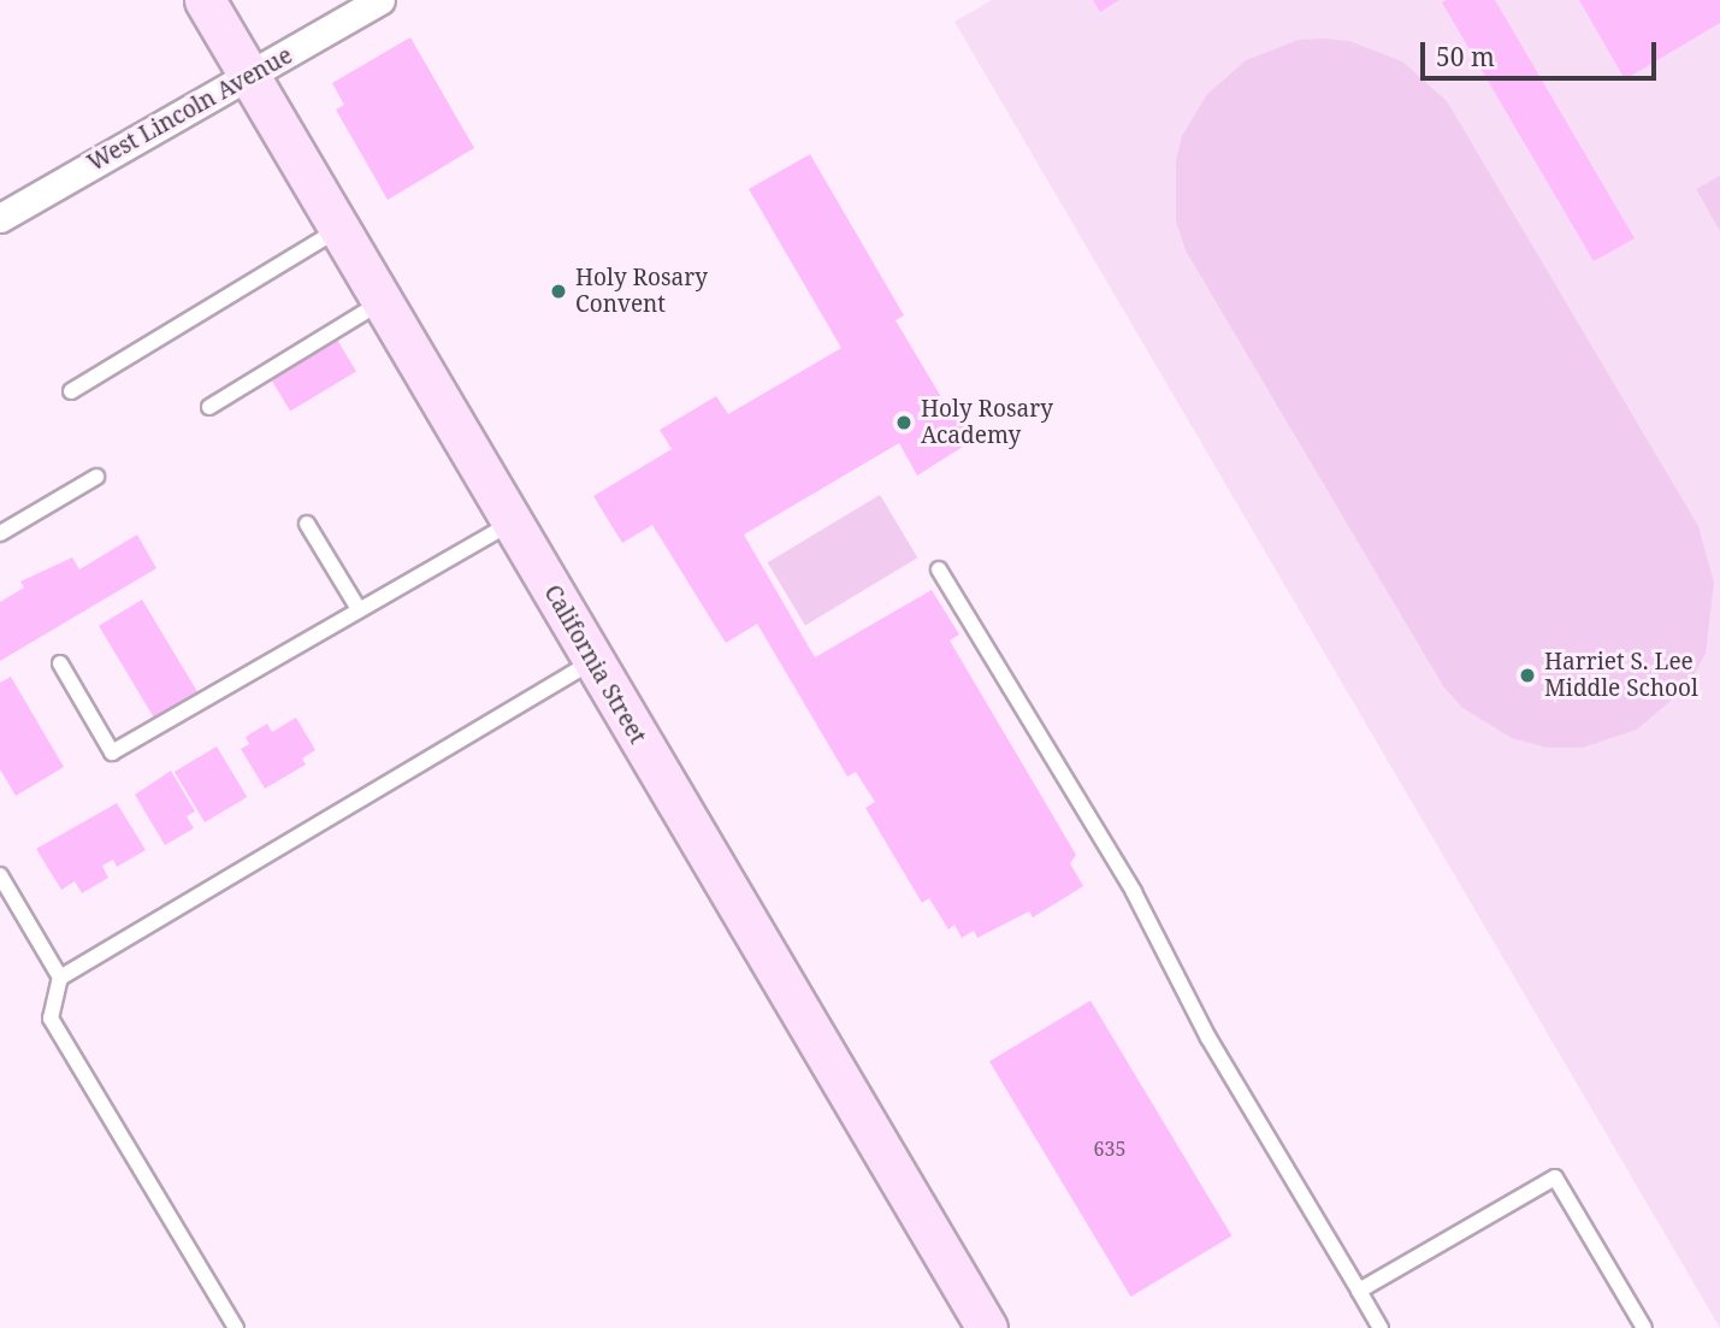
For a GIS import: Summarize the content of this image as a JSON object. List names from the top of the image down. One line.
{"streets":{"street":["West Lincoln Avenue","California Street"]},"crossings":[["West Lincoln Avenue","California Street"]],"places":["Holy Rosary Convent","Holy Rosary Academy","Harriet S. Lee Middle School"],"house_numbers":["635"],"scale_bar":"50 m"}
